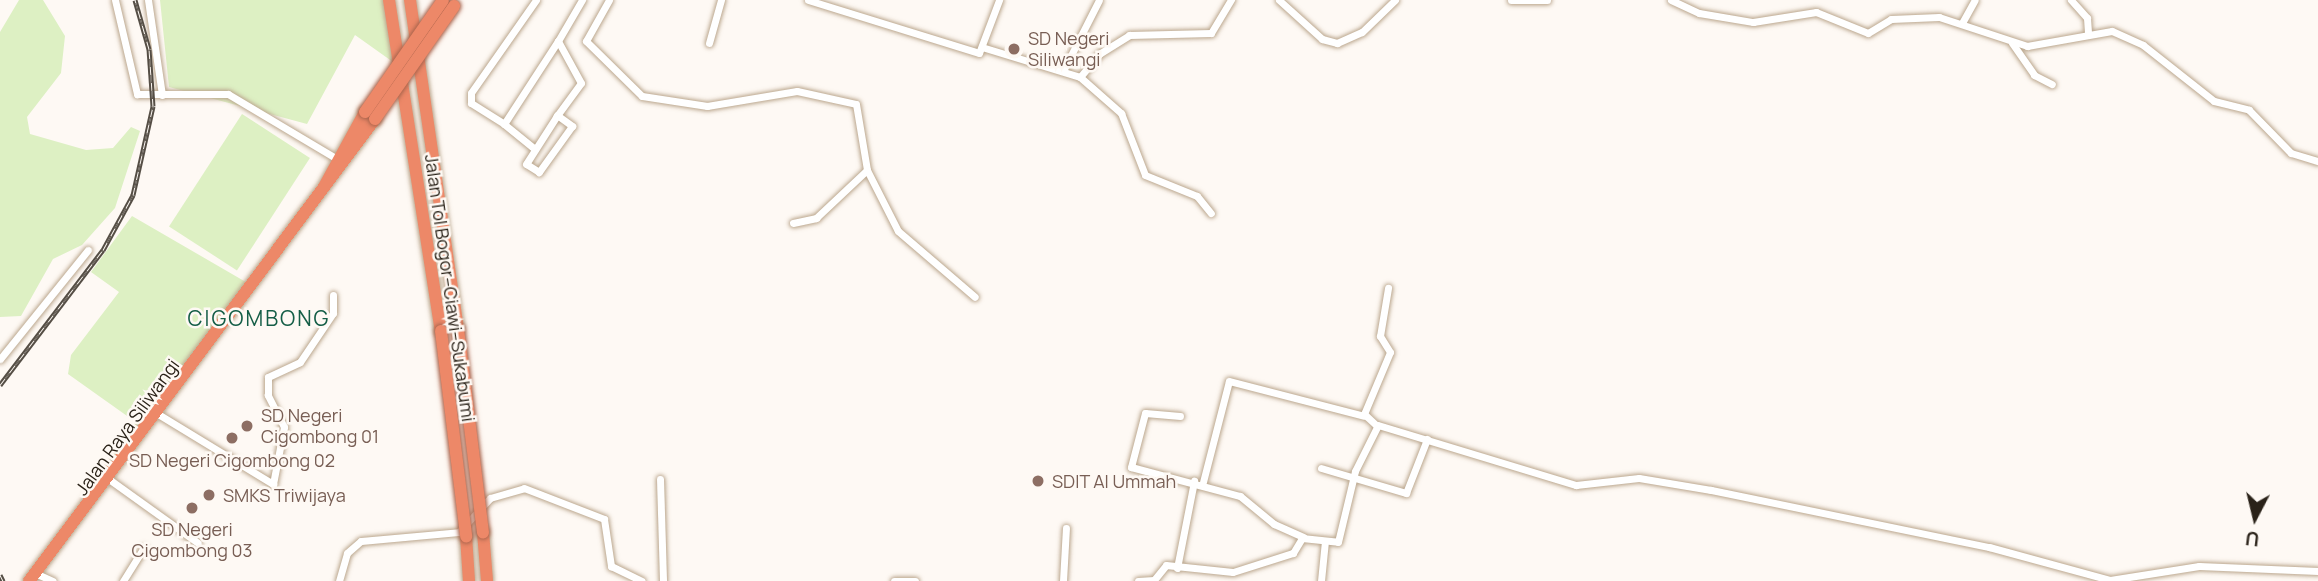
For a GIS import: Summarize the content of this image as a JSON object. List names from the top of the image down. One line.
{"streets":{"highway":["Jalan Tol Bogor–Ciawi–Sukabumi","Jalan Raya Siliwangi"]},"districts":["CIGOMBONG"],"places":["SD Negeri Siliwangi","SD Negeri Cigombong 01","SD Negeri Cigombong 02","SDIT Al Ummah","SMKS Triwijaya","SD Negeri Cigombong 03"],"north":"bottom"}
